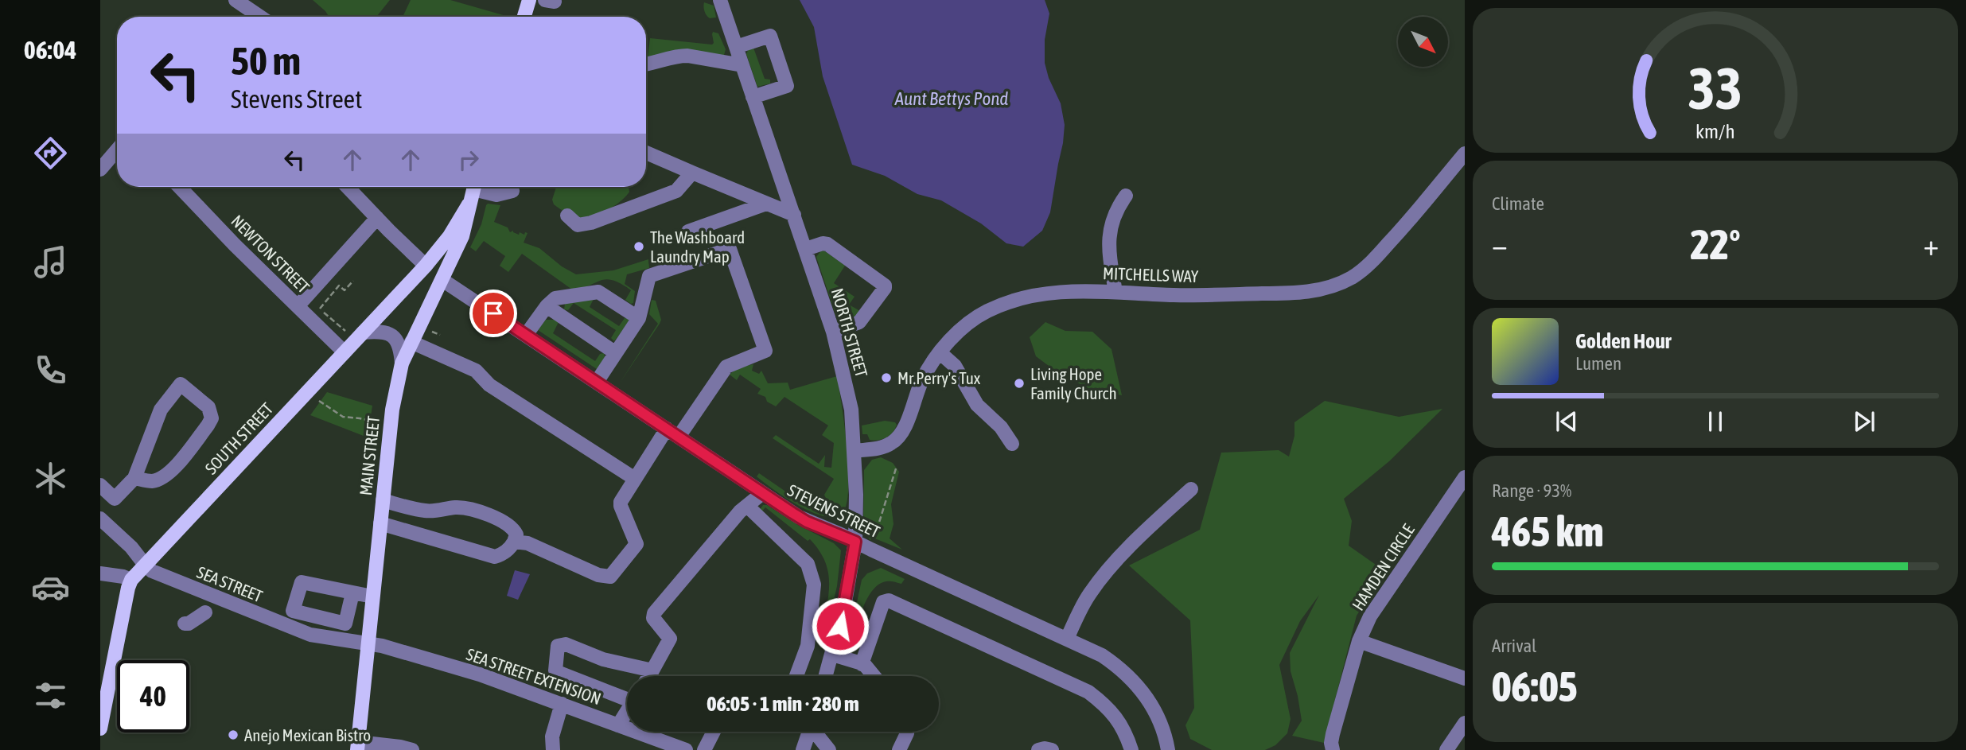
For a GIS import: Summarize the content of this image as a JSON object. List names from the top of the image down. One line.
{"streets":{"main road":["SOUTH STREET","MAIN STREET"],"street":["NEWTON STREET","MITCHELLS WAY","NORTH STREET","STEVENS STREET","HAMDEN CIRCLE","SEA STREET","SEA STREET EXTENSION"]},"crossings":[["NEWTON STREET","SOUTH STREET"],["MITCHELLS WAY","NORTH STREET"],["NORTH STREET","STEVENS STREET"],["SOUTH STREET","MAIN STREET"],["SOUTH STREET","SEA STREET"],["MAIN STREET","STEVENS STREET"],["MAIN STREET","SEA STREET"],["MAIN STREET","SEA STREET EXTENSION"],["SEA STREET","SEA STREET EXTENSION"]],"water":["Aunt Bettys Pond"],"places":["The Washboard Laundry Map","Mr.Perry's Tux","Living Hope Family Church","Anejo Mexican Bistro"],"north":"bottom right","page":{"tabs":"06:04","turn":["50 m","Stevens Street"],"tile":["Climate",["Range · 93%","465 km"],["Arrival","06:05"]],"heat":["−","22°","+"],"song":["Golden Hour","Lumen"],"limit":"40","trip":"06:05 · 1 min · 280 m","gauge":["33","km/h"]}}
